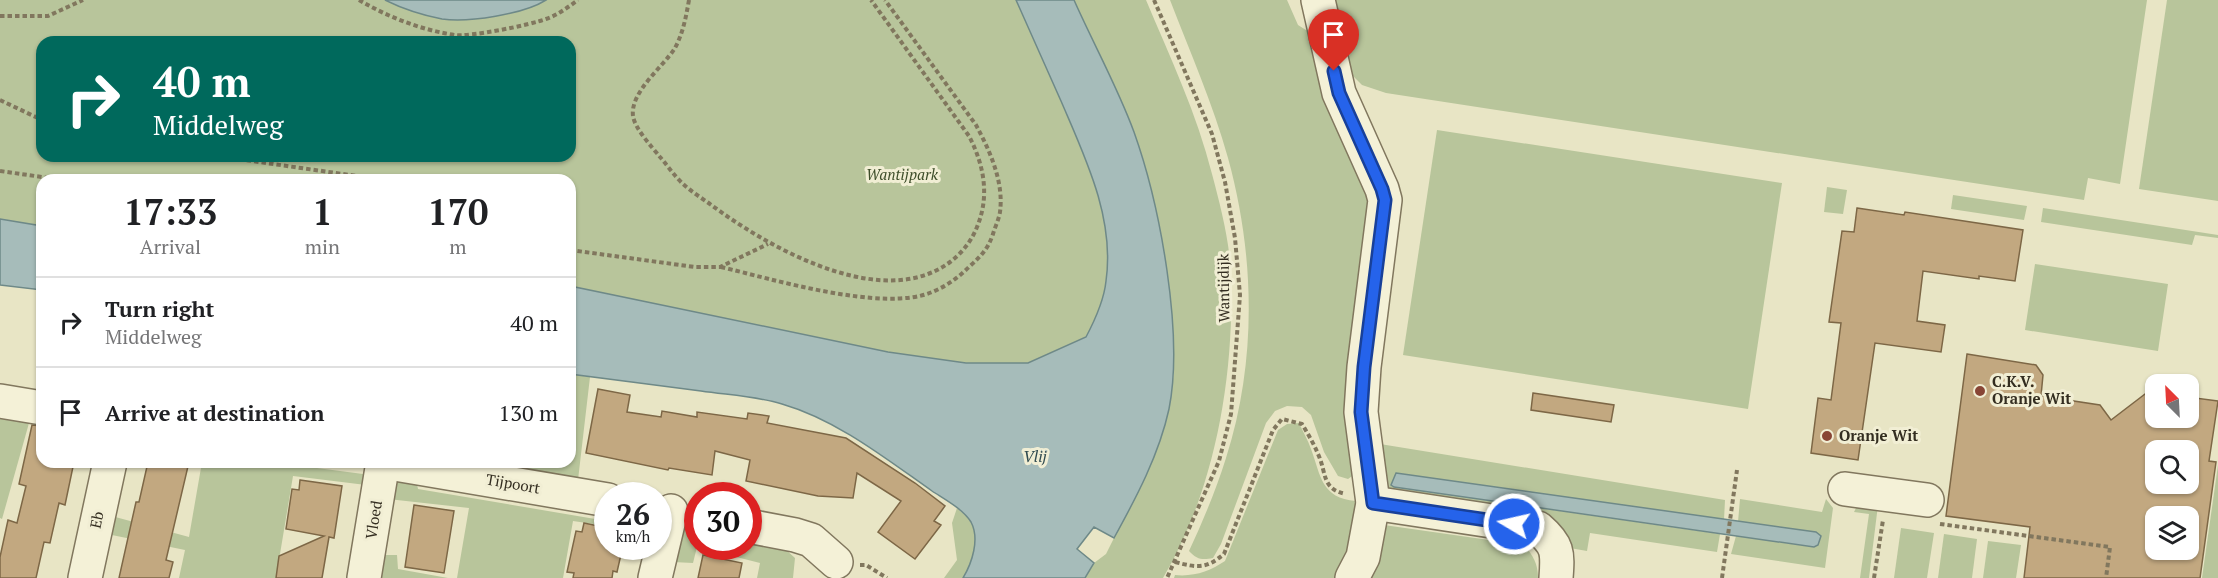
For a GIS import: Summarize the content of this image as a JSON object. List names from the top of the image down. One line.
{"streets":{"street":["Tijpoort","Eb","Vloed"],"path":["Wantijdijk"]},"water":["Vlij"],"parks":["Wantijpark"],"places":["C.K.V. Oranje Wit","Oranje Wit"],"north":"top left","page":{"turn":["40 m","Middelweg"],"eta":["17:33","Arrival","1","min","170","m"],"list":[{"name":"Turn right","note":"Middelweg","value":"40 m"},{"name":"Arrive at destination","value":"130 m"}],"speed":"26 km/h","limit":"30"}}
